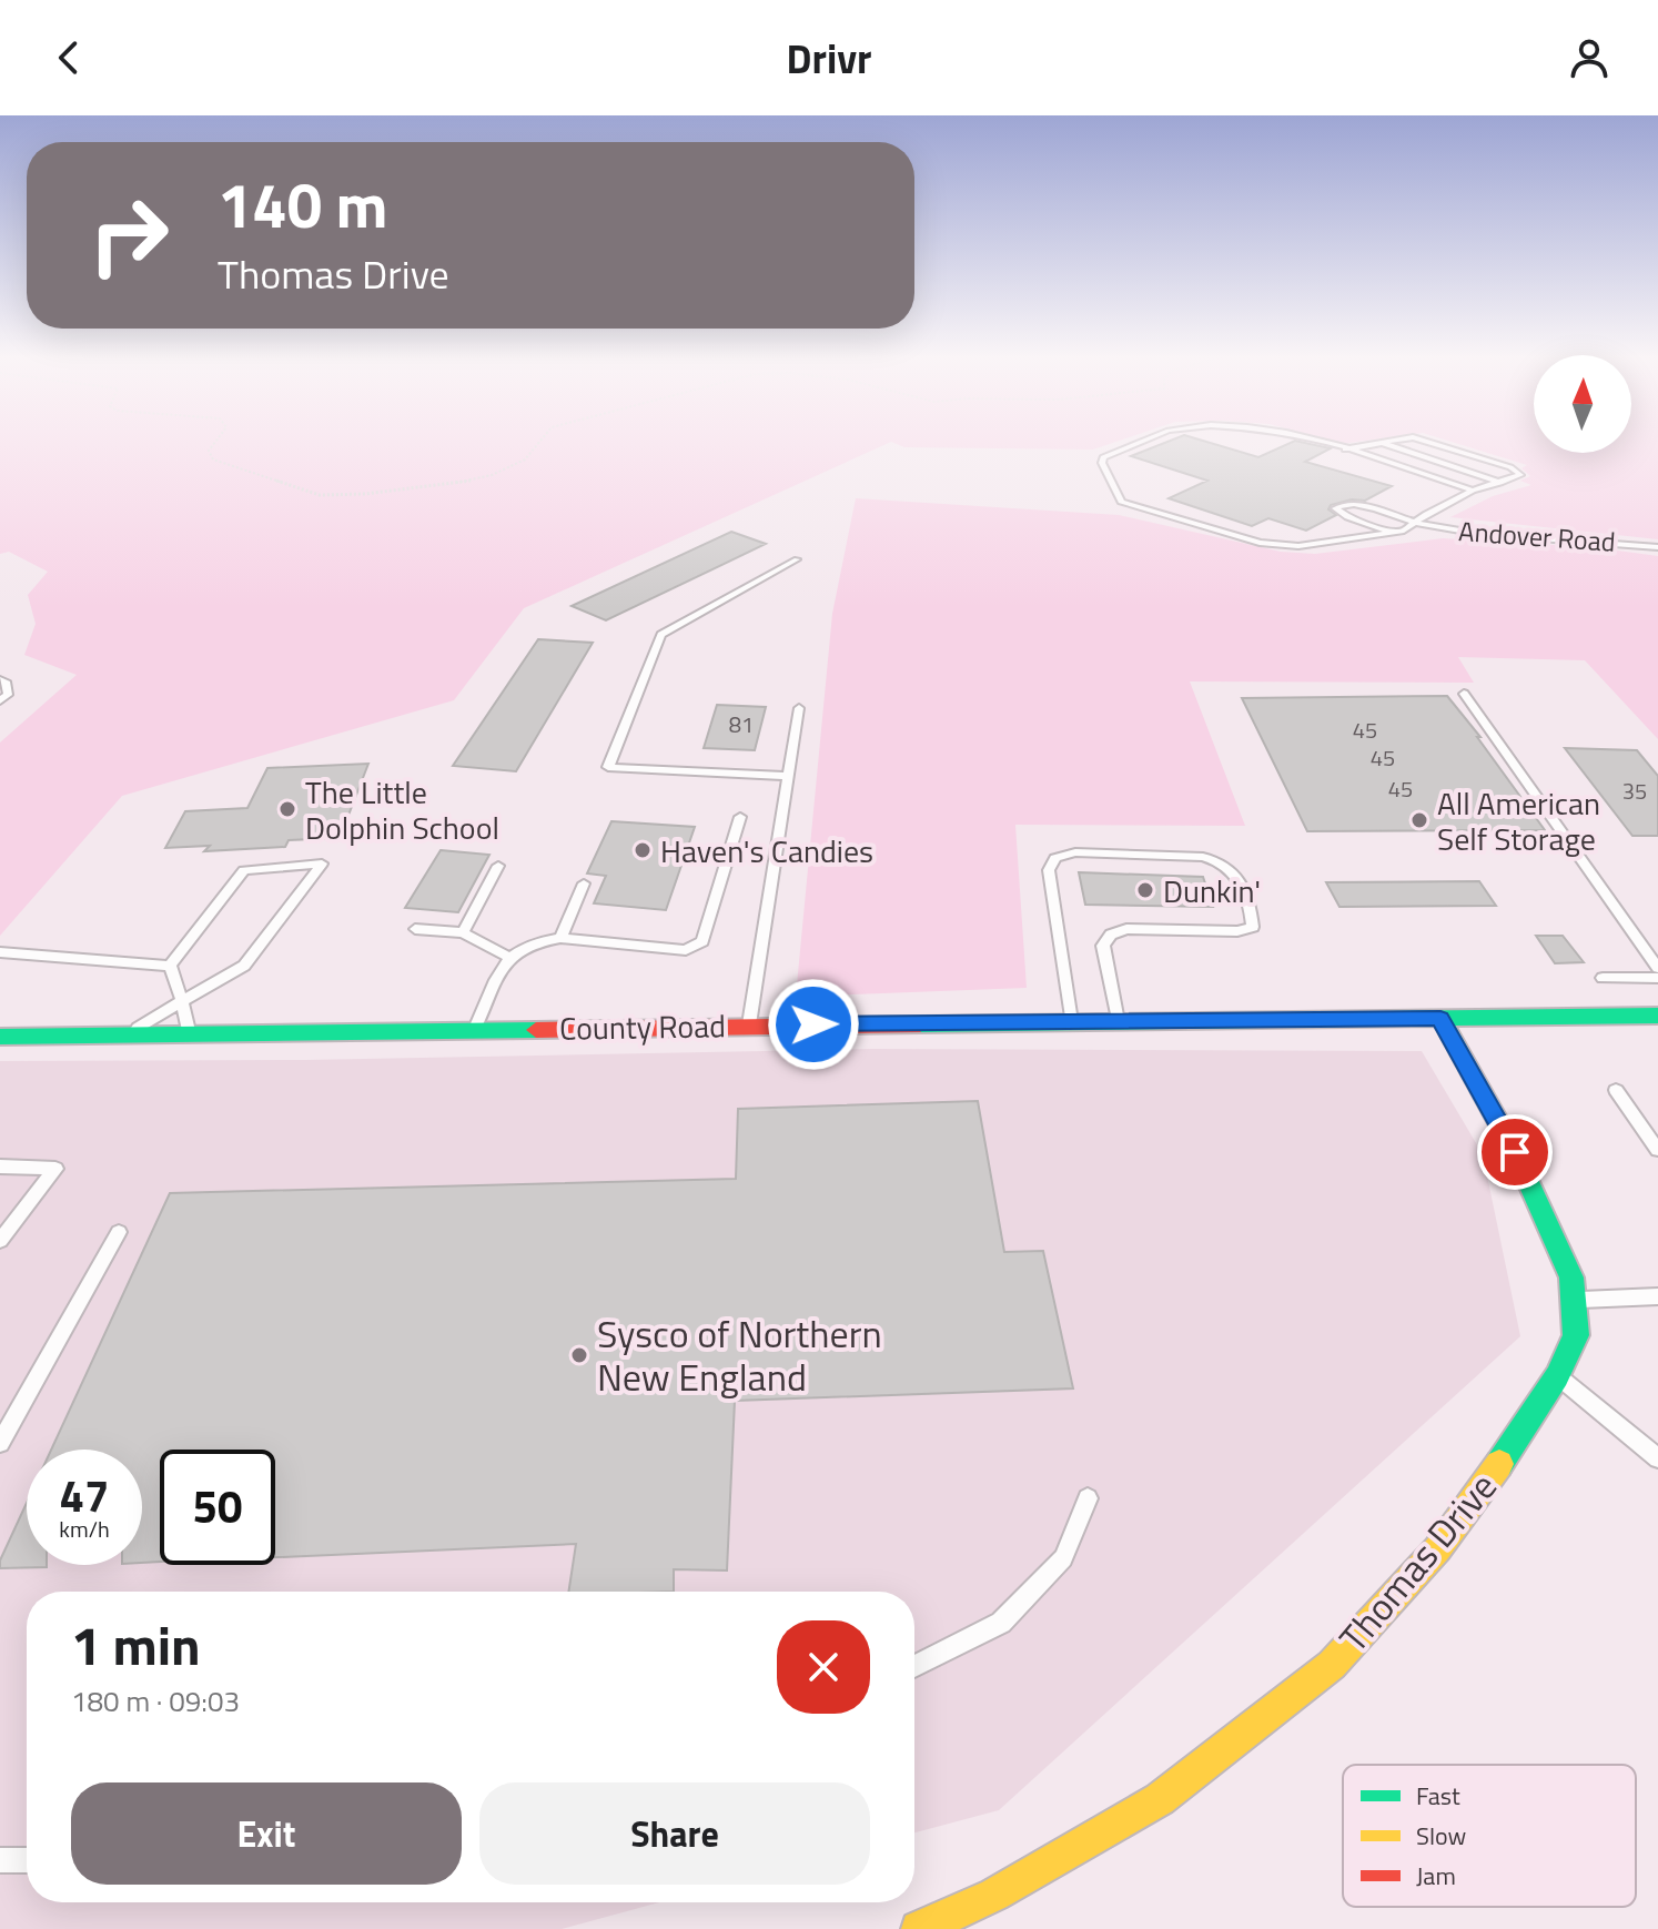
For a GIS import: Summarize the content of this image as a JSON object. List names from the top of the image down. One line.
{"streets":{"main road":["County Road","Thomas Drive"],"lane":["Andover Road"]},"crossings":[["County Road","Thomas Drive"]],"places":["The Little Dolphin School","All American Self Storage","Haven's Candies","Dunkin'","Sysco of Northern New England"],"house_numbers":["81","45","45","45","35"],"legend":["Fast","Slow","Jam"],"north":"top","page":{"header":"Drivr","turn":["140 m","Thomas Drive"],"speed":"47 km/h","limit":"50","heading":["1 min","180 m · 09:03"],"buttons":["Exit","Share"]}}
